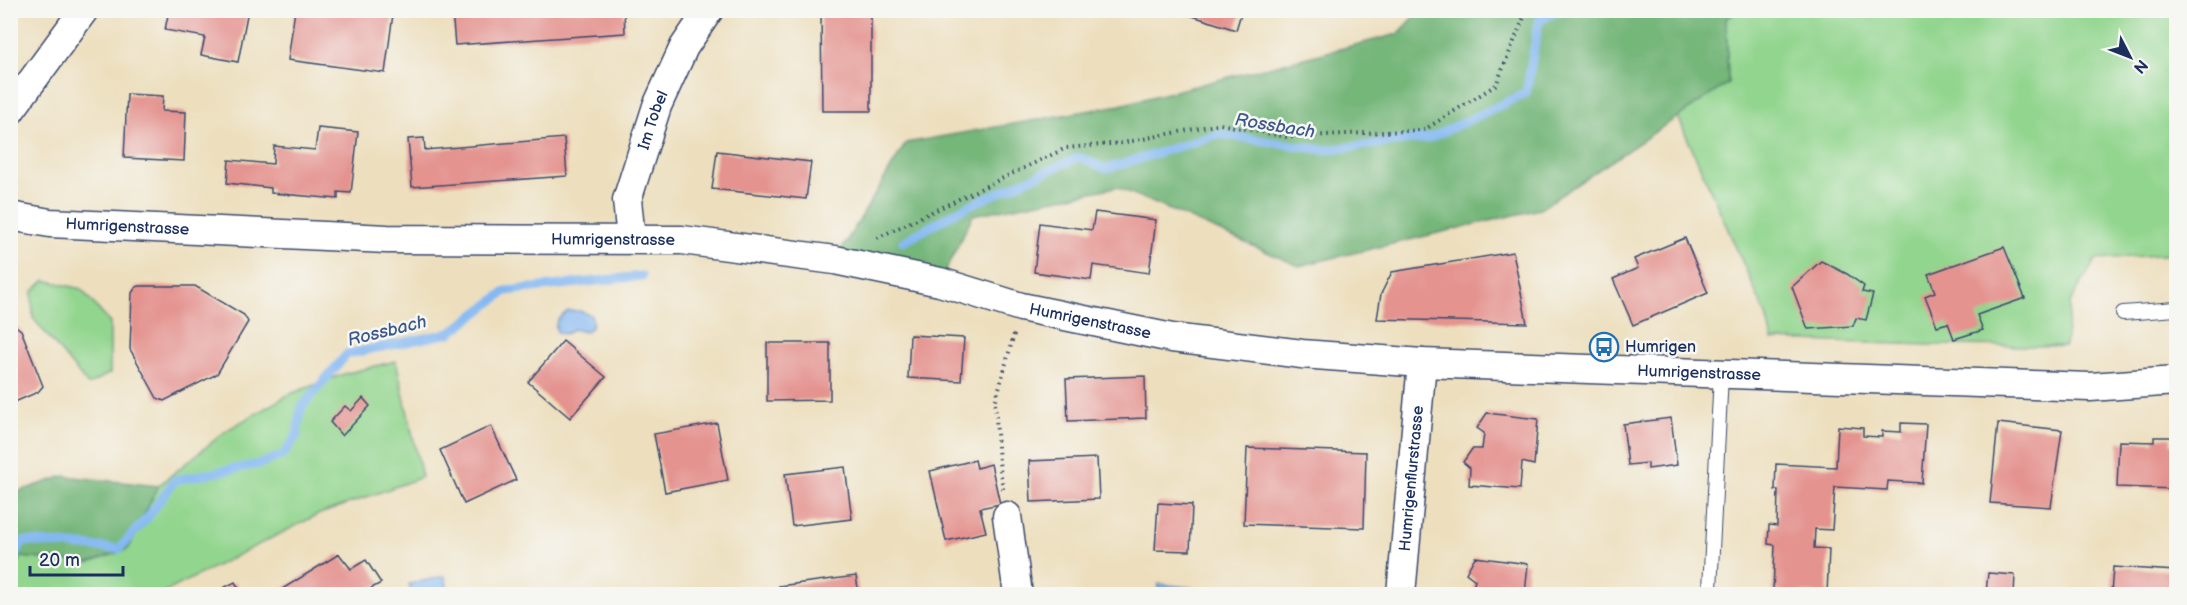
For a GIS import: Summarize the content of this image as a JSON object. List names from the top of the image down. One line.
{"streets":{"street":["Im Tobel","Humrigenstrasse","Humrigenflurstrasse"]},"crossings":[["Im Tobel","Humrigenstrasse"],["Humrigenstrasse","Humrigenflurstrasse"]],"water":["Rossbach"],"places":{"bus stop":["Humrigen"]},"scale_bar":"20 m","north":"bottom right"}
